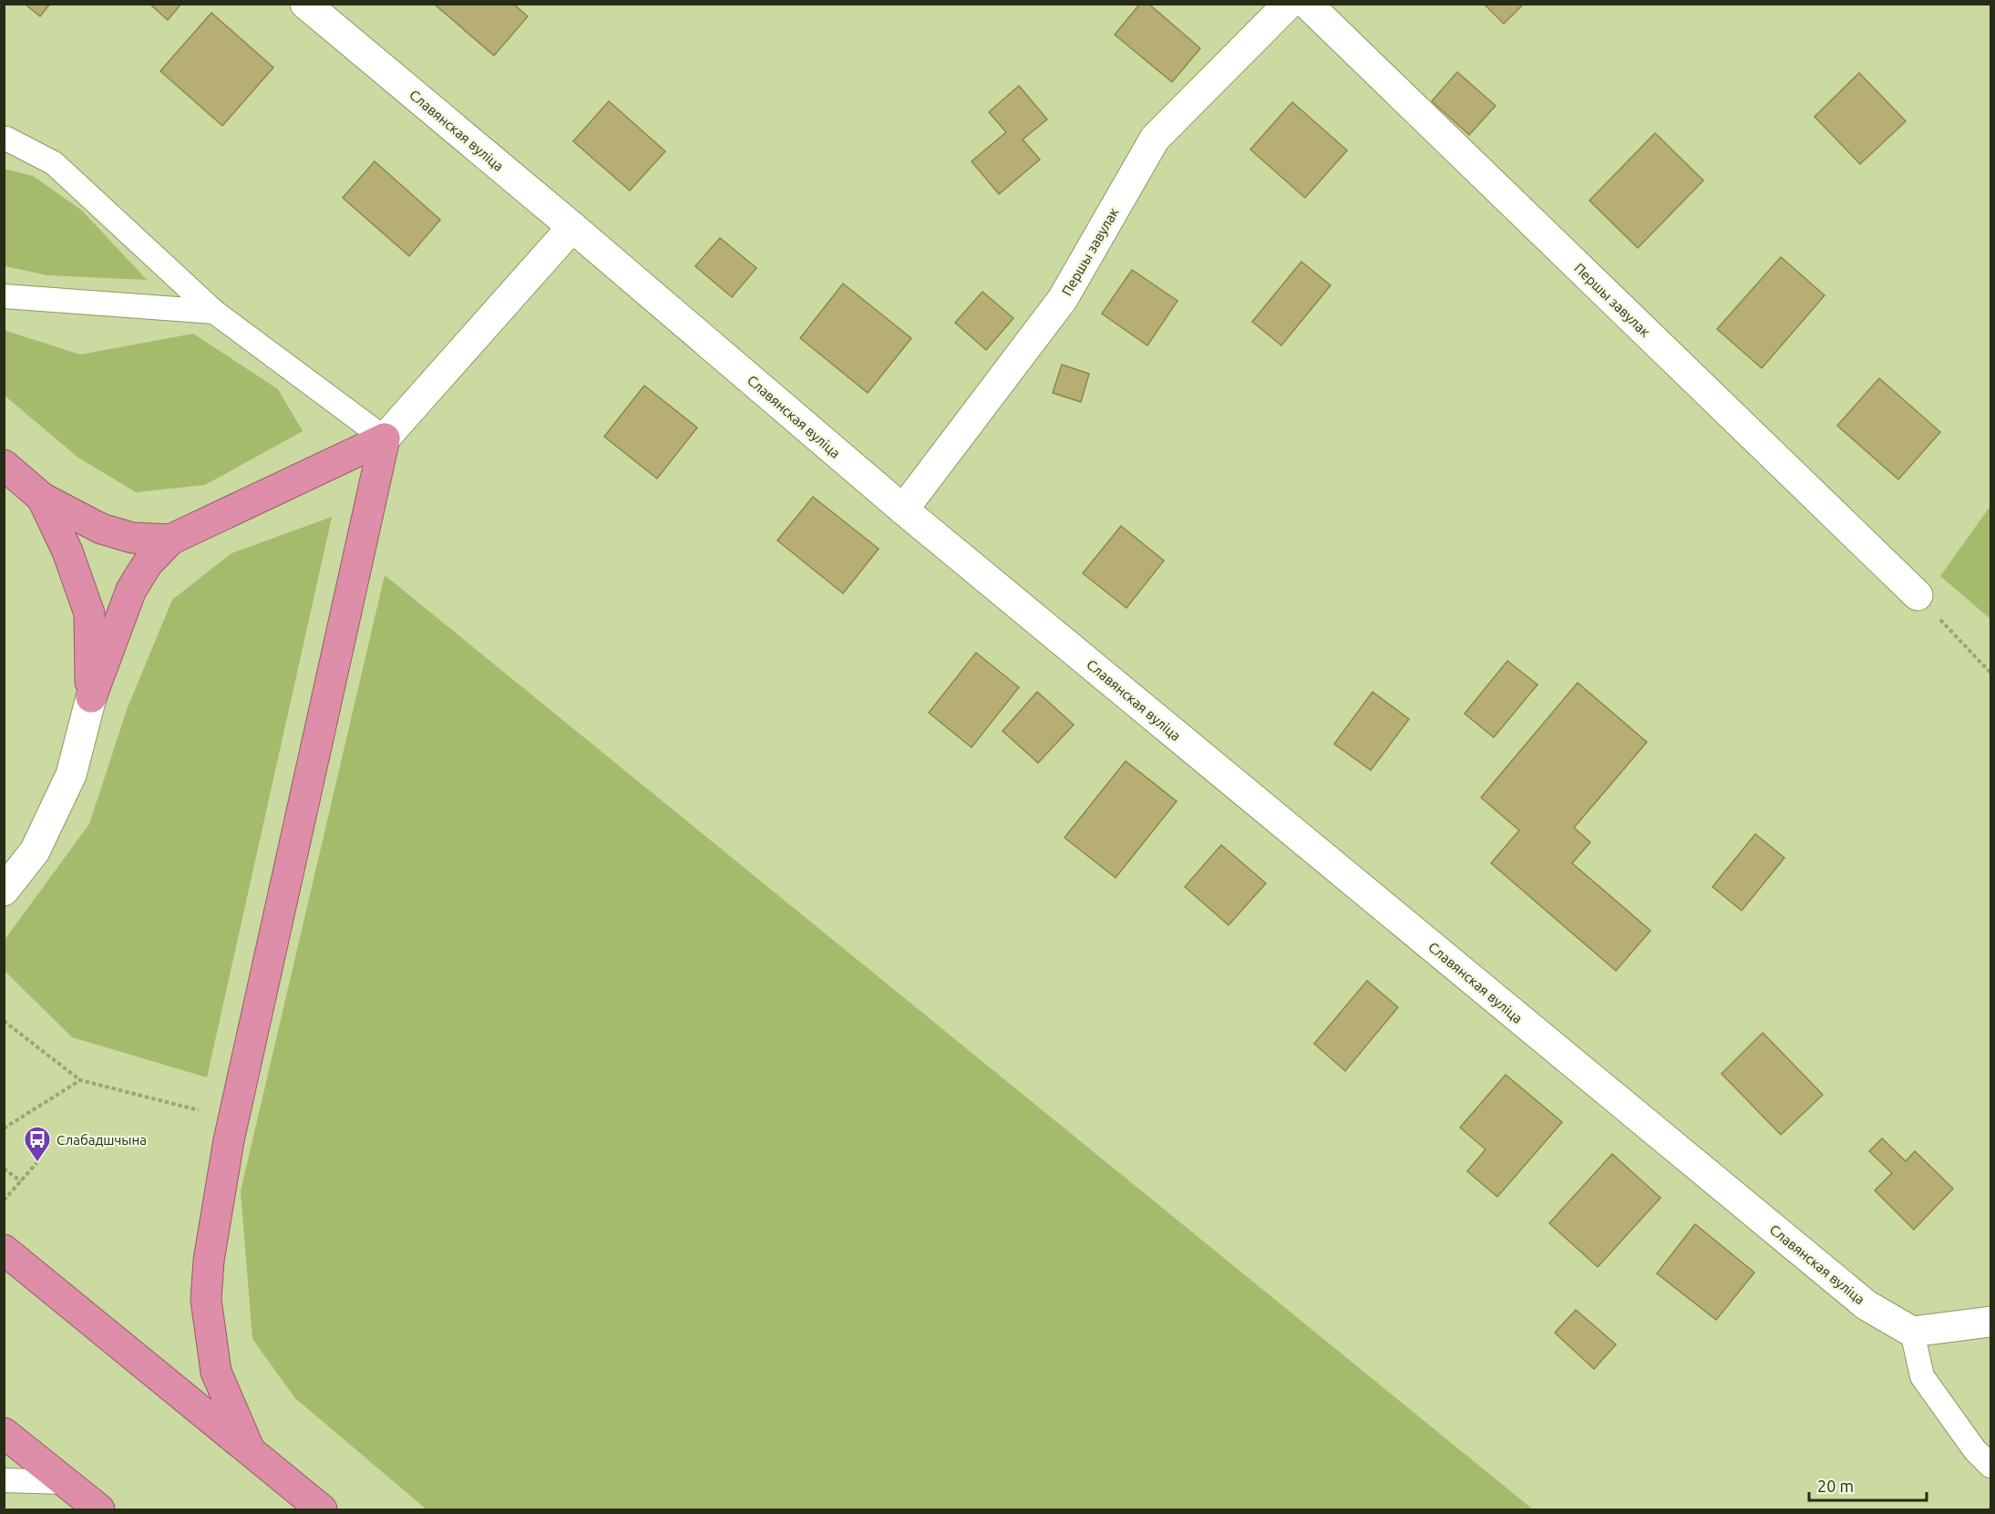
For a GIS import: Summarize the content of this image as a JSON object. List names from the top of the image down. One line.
{"streets":{"street":["Славянская вуліца","Першы завулак"]},"crossings":[["Славянская вуліца","Першы завулак"]],"places":{"bus stop":["Слабадшчына"]},"scale_bar":"20 m"}
